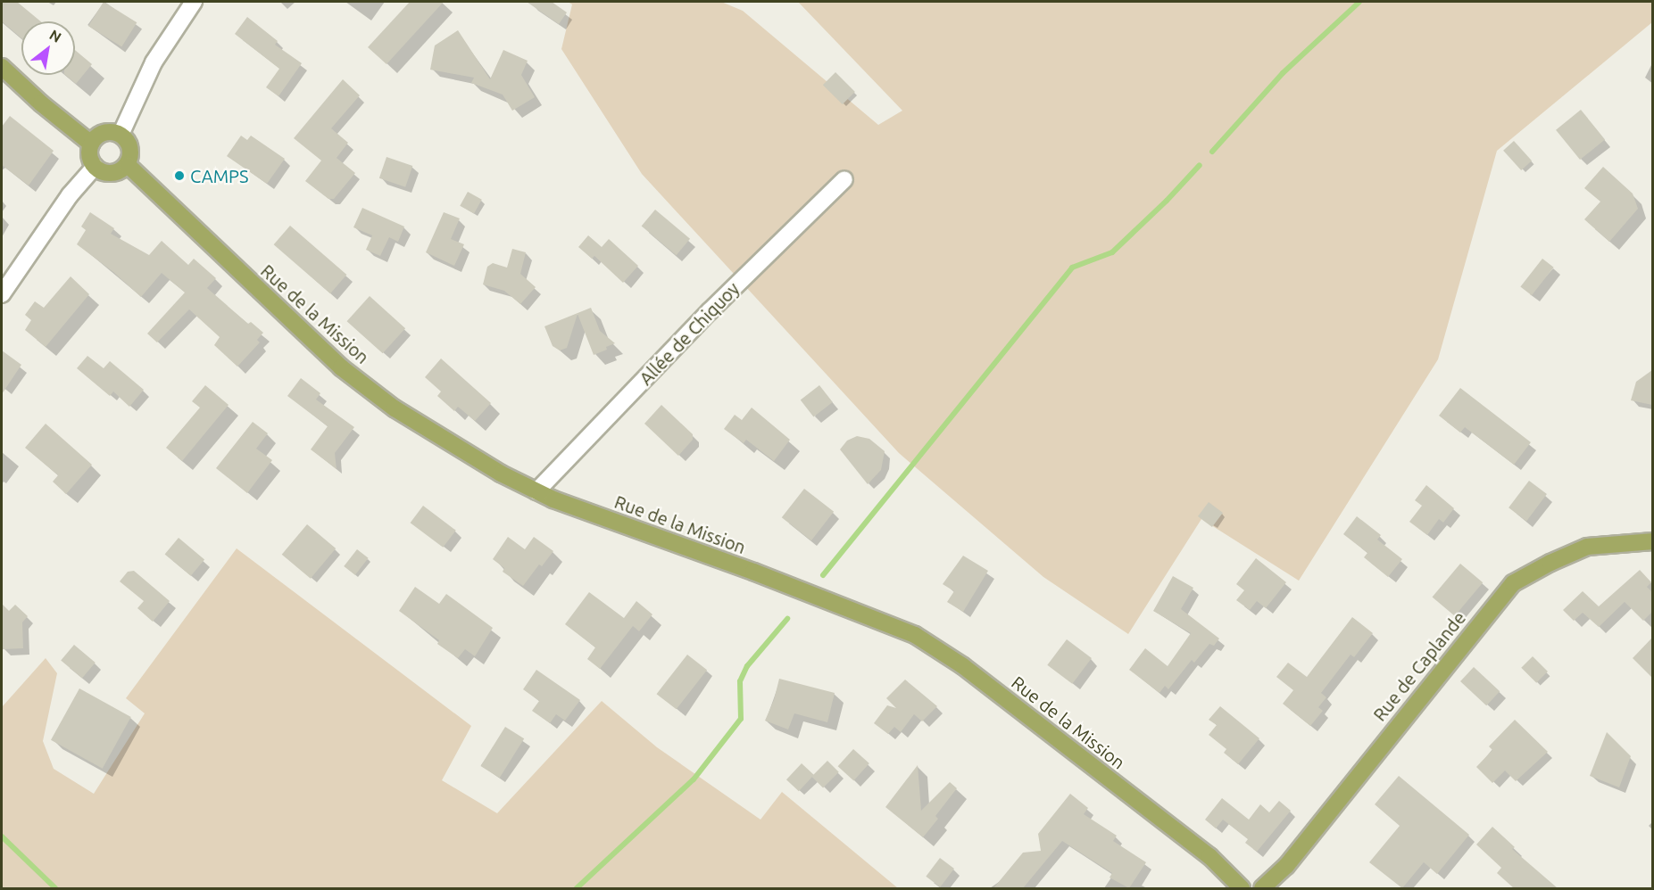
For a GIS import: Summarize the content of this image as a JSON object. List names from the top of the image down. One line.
{"streets":{"main road":["Rue de la Mission","Rue de Caplande"],"street":["Allée de Chiquoy"]},"crossings":[["Rue de la Mission","Allée de Chiquoy"]],"places":["CAMPS"],"north":"top right"}
